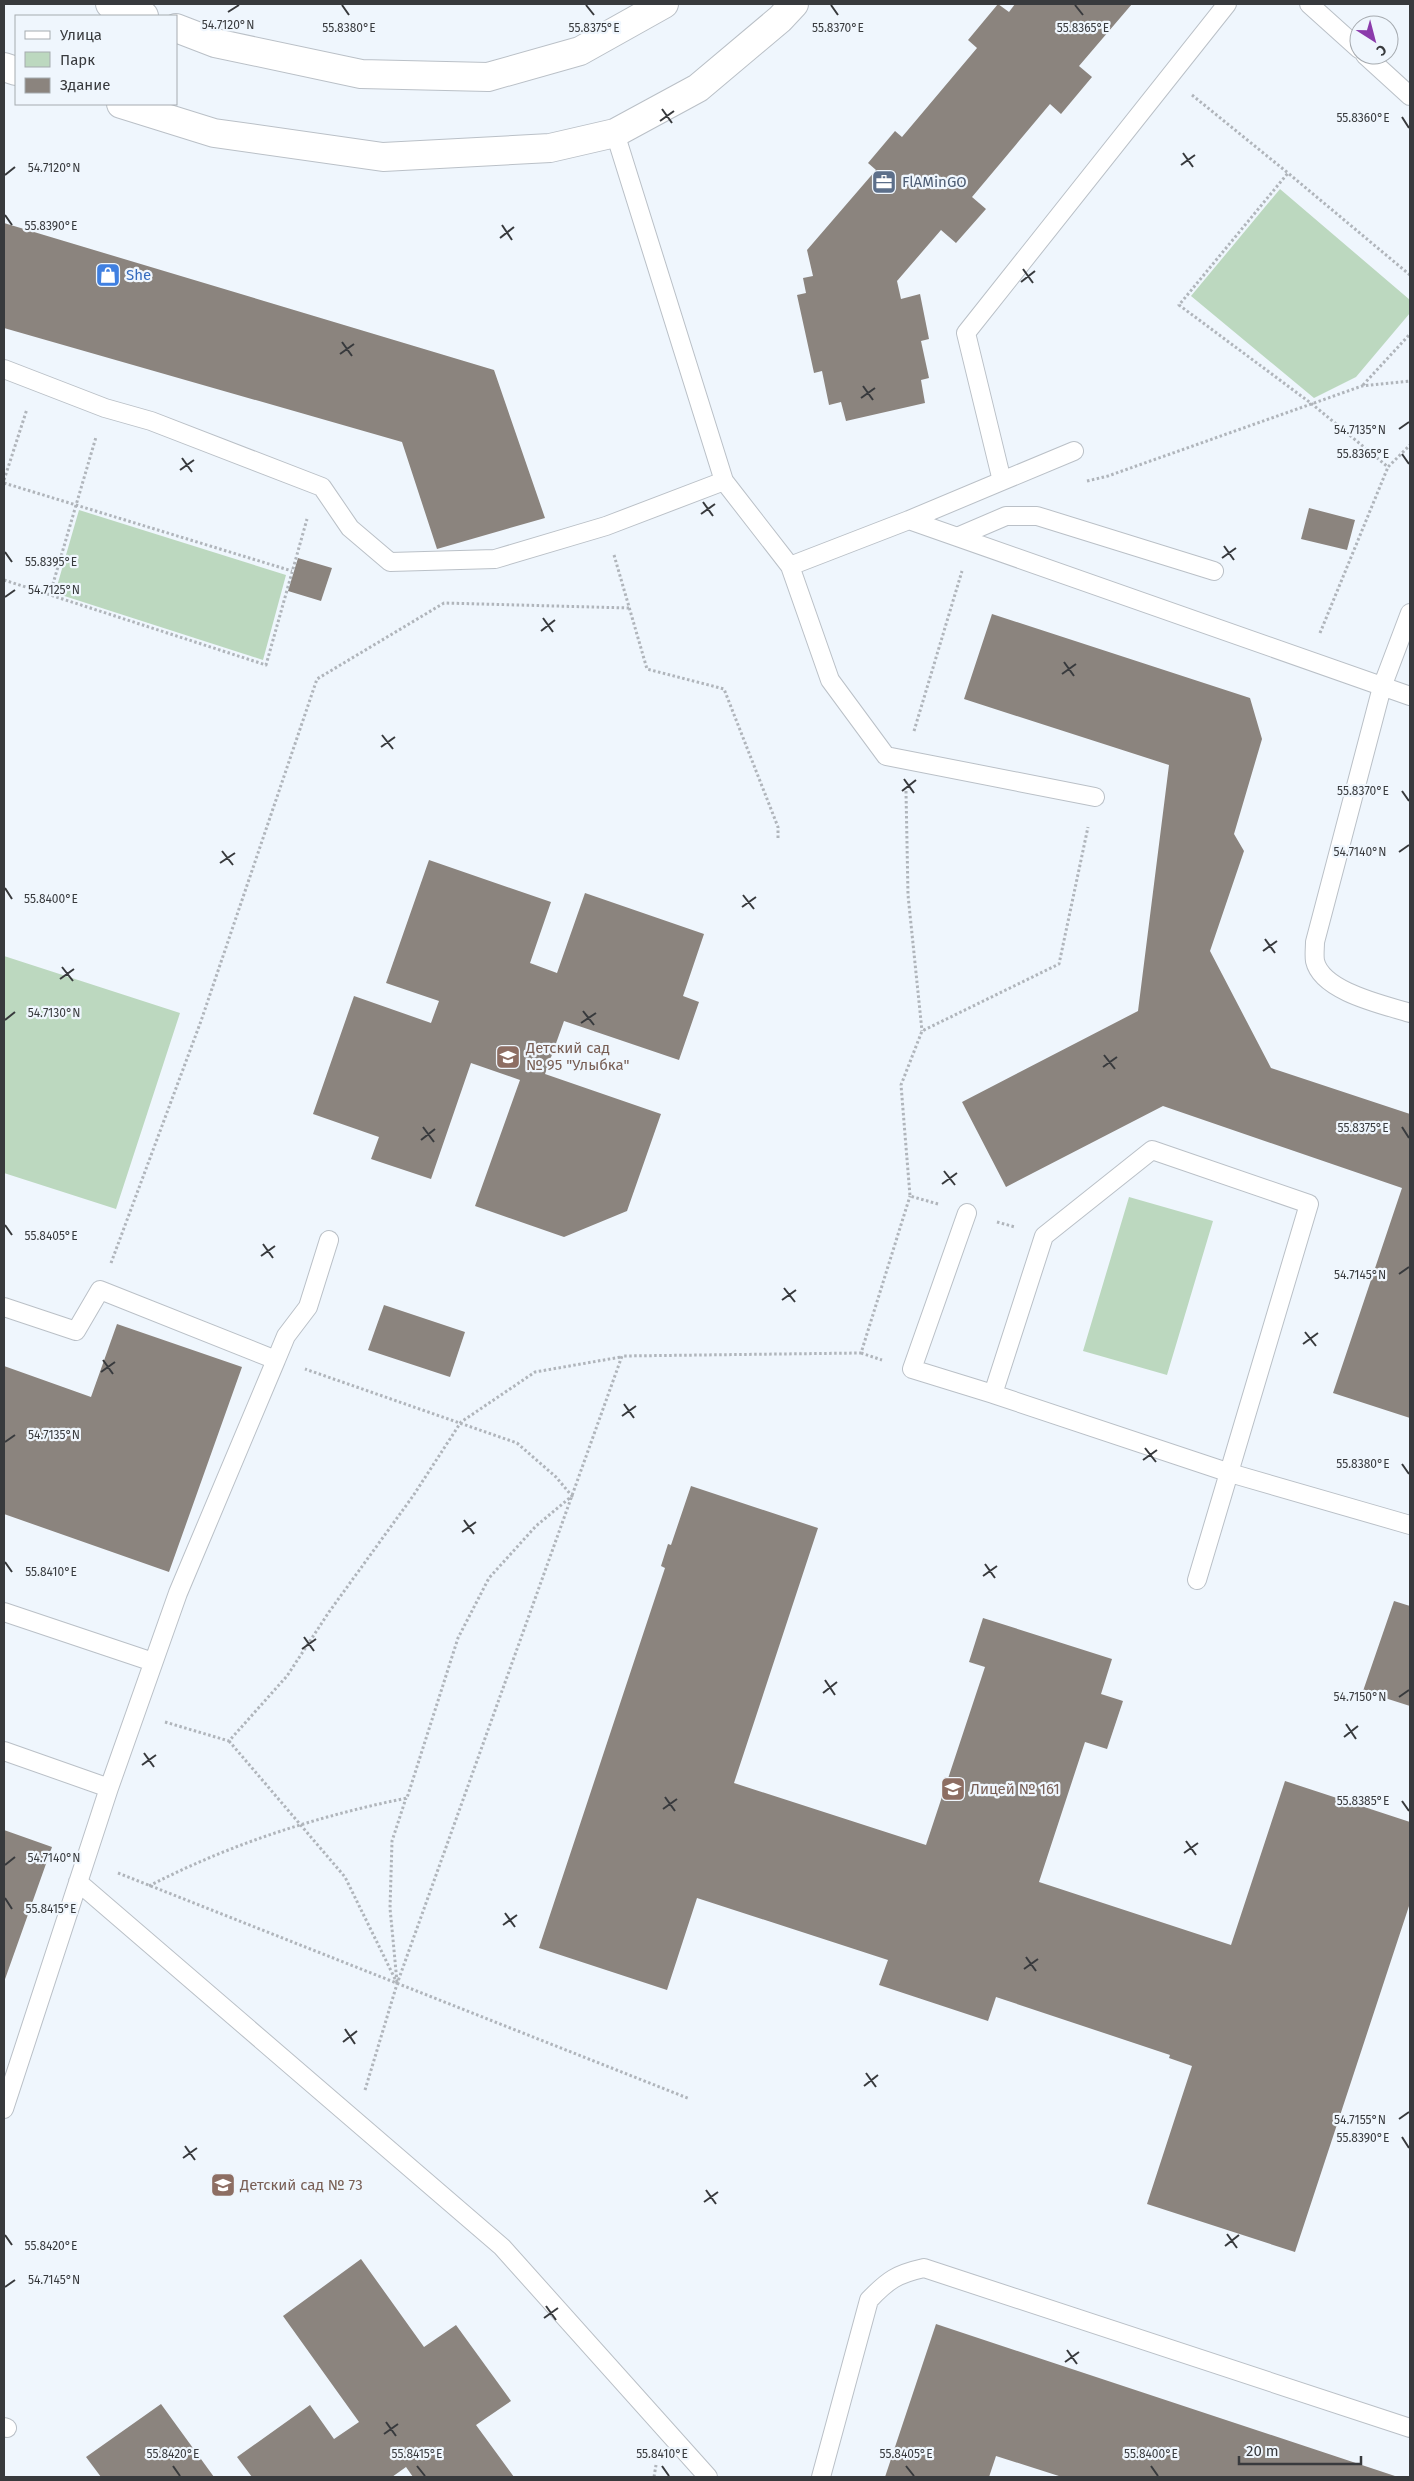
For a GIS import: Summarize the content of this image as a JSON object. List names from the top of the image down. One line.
{"places":{"office":["FlAMinGO"],"shop":["She"],"school or university":["Детский сад № 95 \"Улыбка\"","Лицей № 161","Детский сад № 73"]},"legend":["Улица","Парк","Здание"],"scale_bar":"20 m","north":"bottom right","coordinates":["54.7120°N","55.8380°E","55.8375°E","55.8370°E","55.8365°E","55.8360°E","55.8390°E","54.7135°N","55.8395°E","54.7125°N","54.7140°N","55.8400°E","54.7130°N","55.8405°E","54.7145°N","55.8410°E","54.7150°N","55.8385°E","55.8415°E","54.7155°N","55.8420°E"]}
